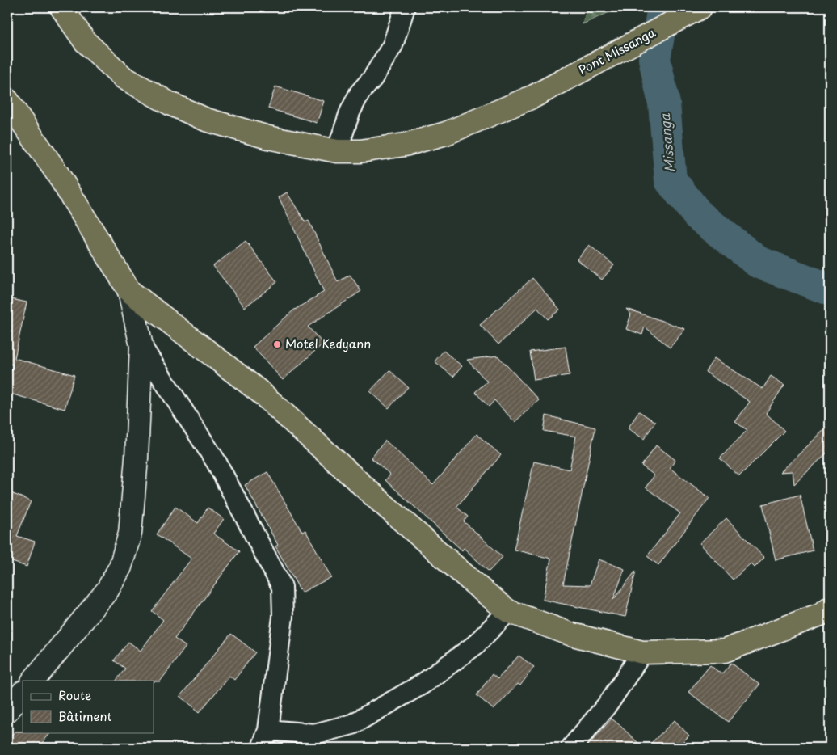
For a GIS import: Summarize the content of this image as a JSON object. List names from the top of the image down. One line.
{"streets":{"highway":["Pont Missanga"]},"water":["Missanga"],"places":["Motel Kedyann"],"legend":["Route","Bâtiment"]}
